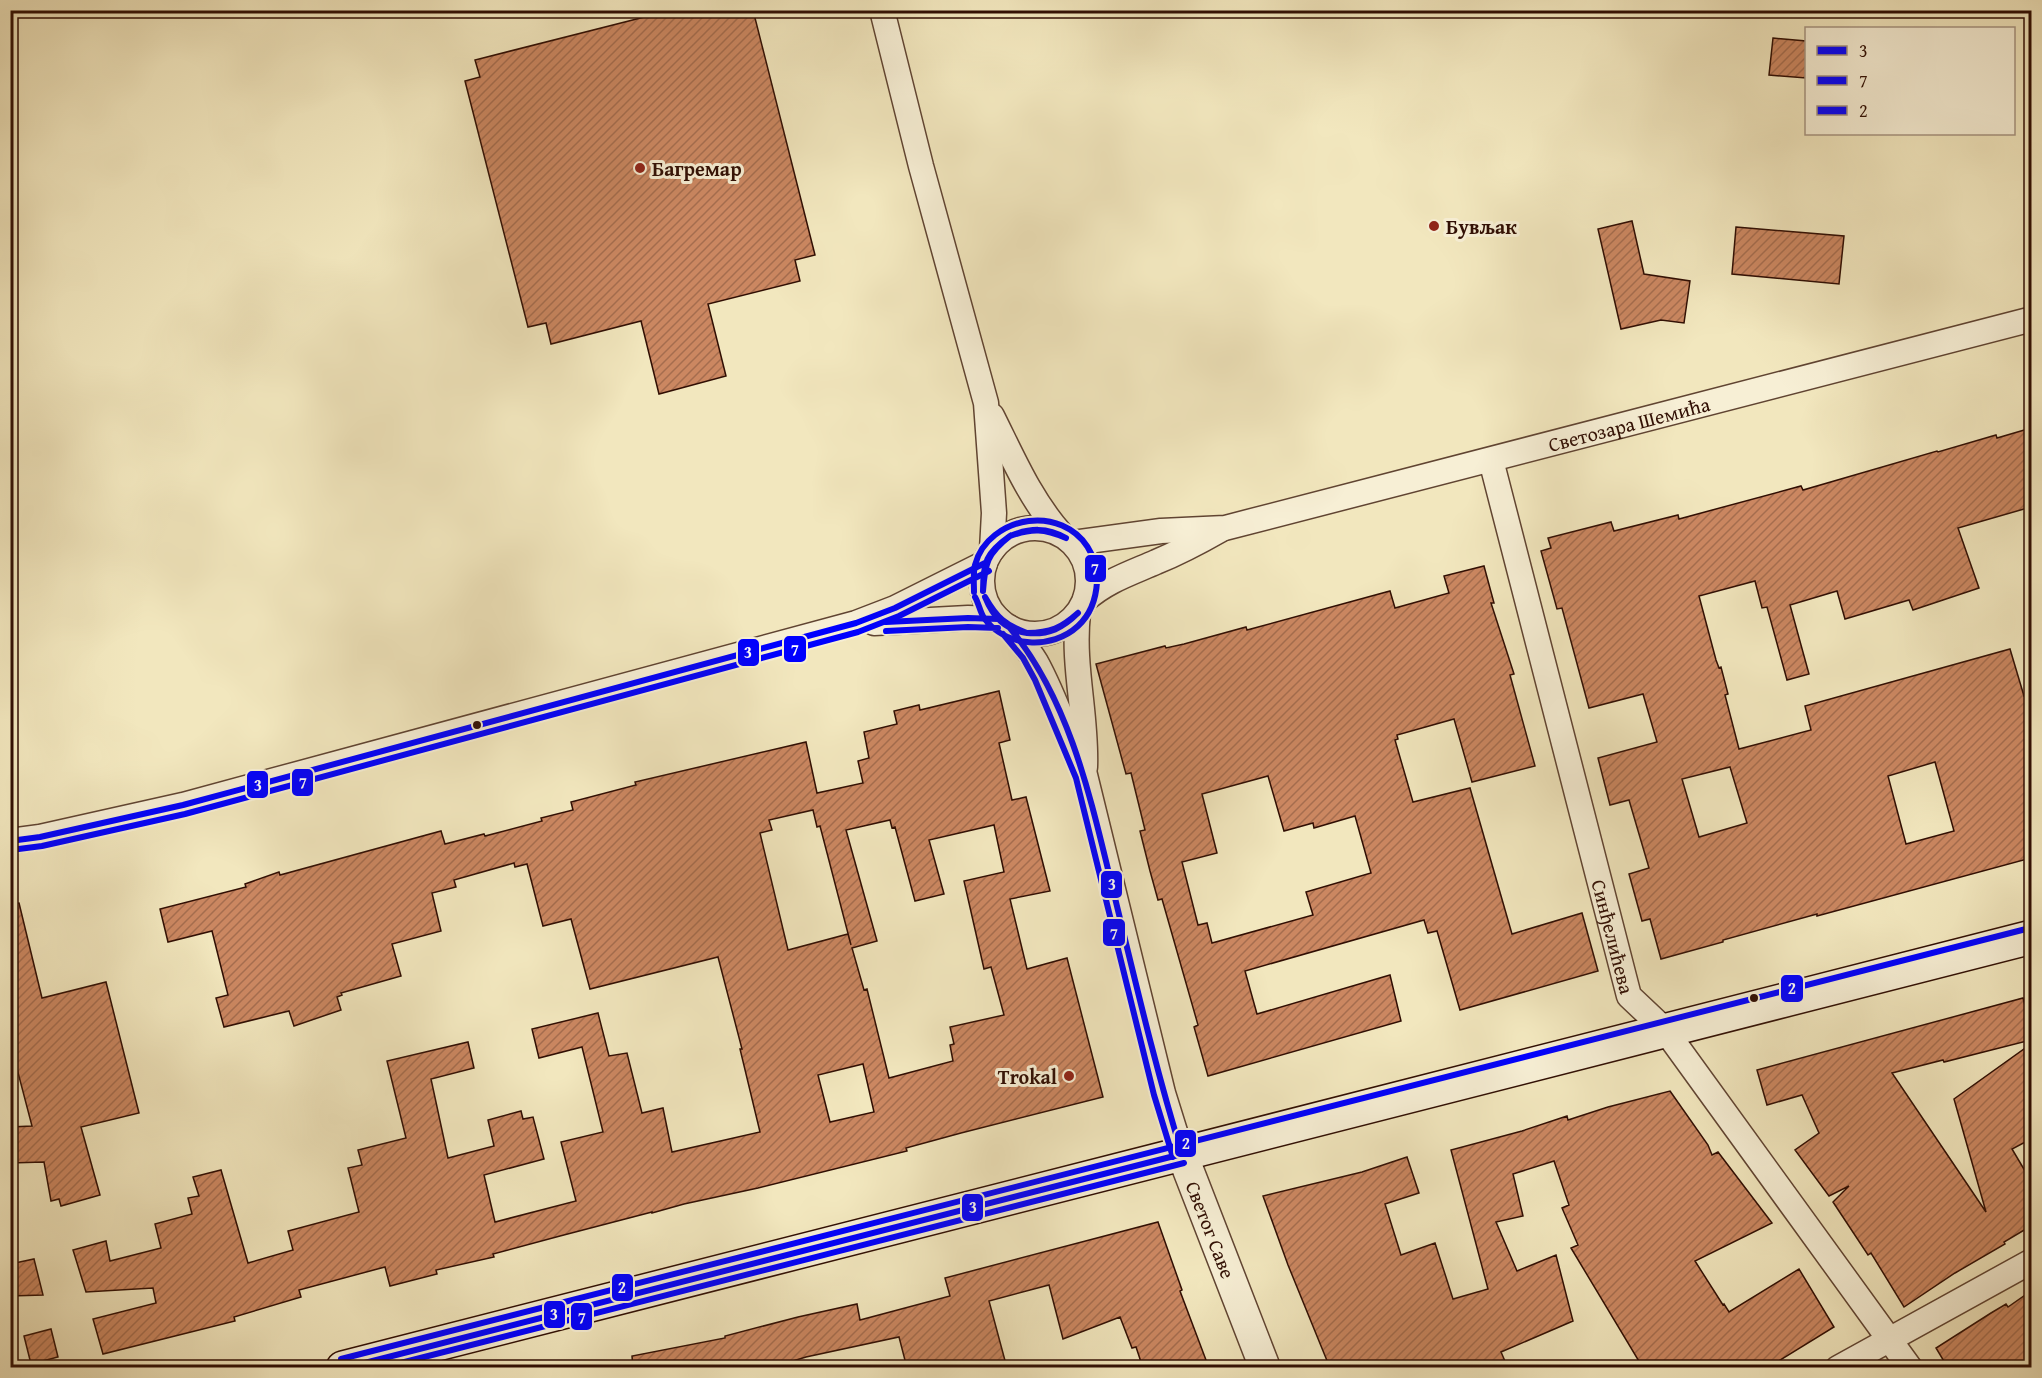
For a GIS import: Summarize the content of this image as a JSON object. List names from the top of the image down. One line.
{"streets":{"street":["Светозара Шемића","Синђелићева","Светог Саве"]},"crossings":[["Светозара Шемића","Синђелићева"],["Светозара Шемића","Светог Саве"]],"places":["Багремар","Бувљак","Trokal"],"lines":["transit line 7","transit line 3","transit line 2"],"legend":["3","7","2"]}
